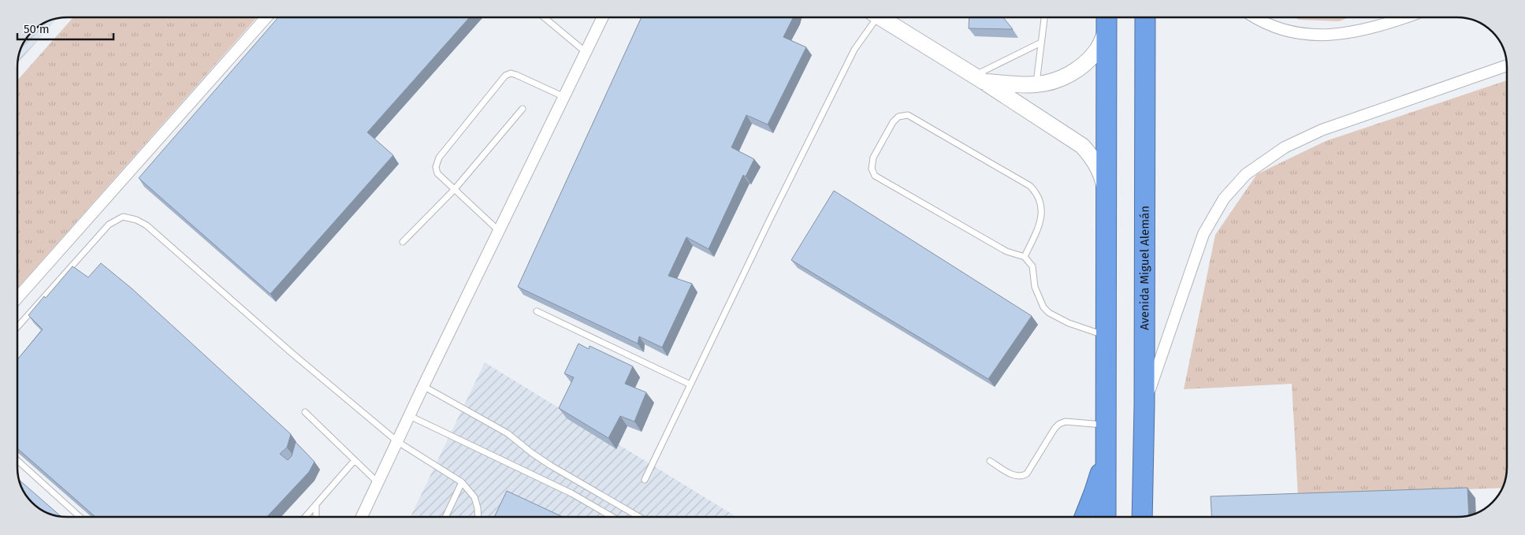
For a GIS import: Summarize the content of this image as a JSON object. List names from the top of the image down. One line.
{"streets":{"highway":["Avenida Miguel Alemán"]},"scale_bar":"50 m"}
